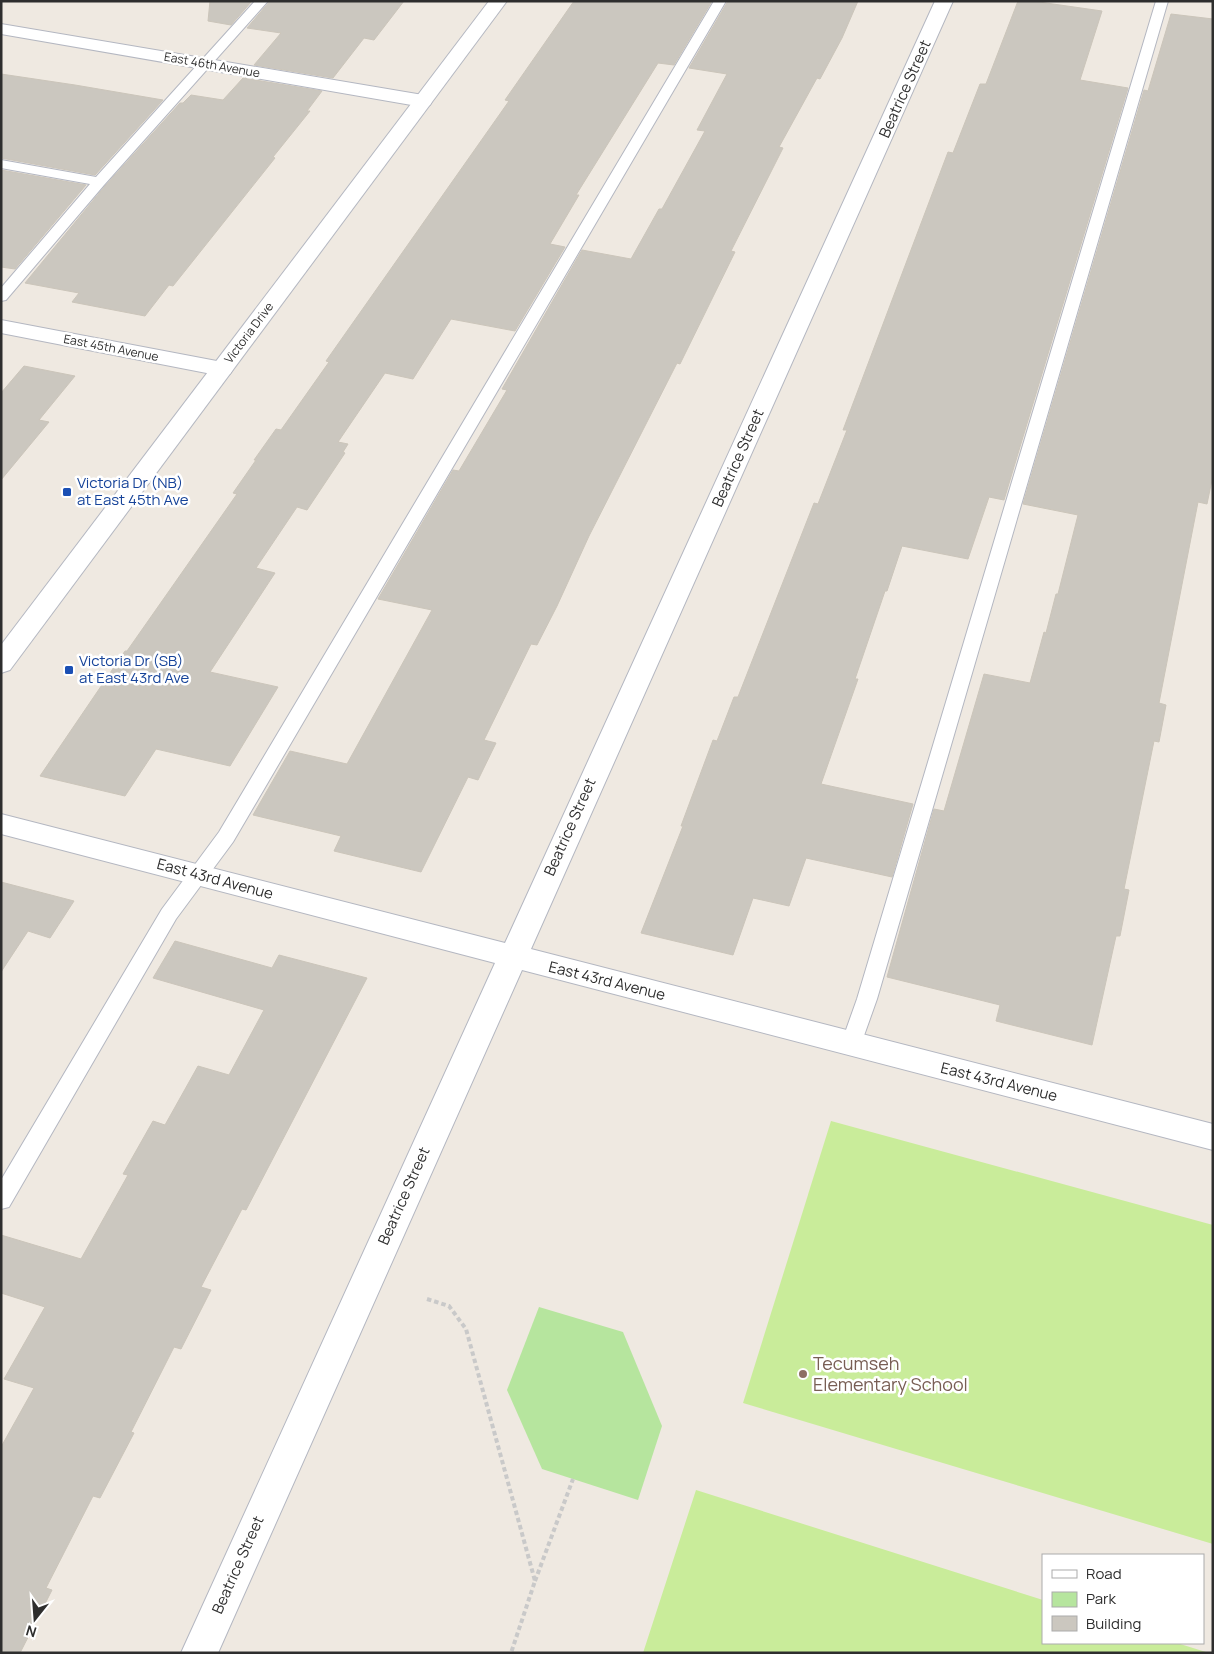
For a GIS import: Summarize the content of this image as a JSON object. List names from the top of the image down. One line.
{"streets":{"street":["East 46th Avenue","Beatrice Street","Victoria Drive","East 45th Avenue","East 43rd Avenue"]},"crossings":[["East 46th Avenue","Victoria Drive"],["Beatrice Street","East 43rd Avenue"],["Victoria Drive","East 45th Avenue"]],"places":{"transit":["Victoria Dr (NB) at East 45th Ave","Victoria Dr (SB) at East 43rd Ave"],"other":["Tecumseh Elementary School"]},"legend":["Road","Park","Building"],"north":"bottom"}
